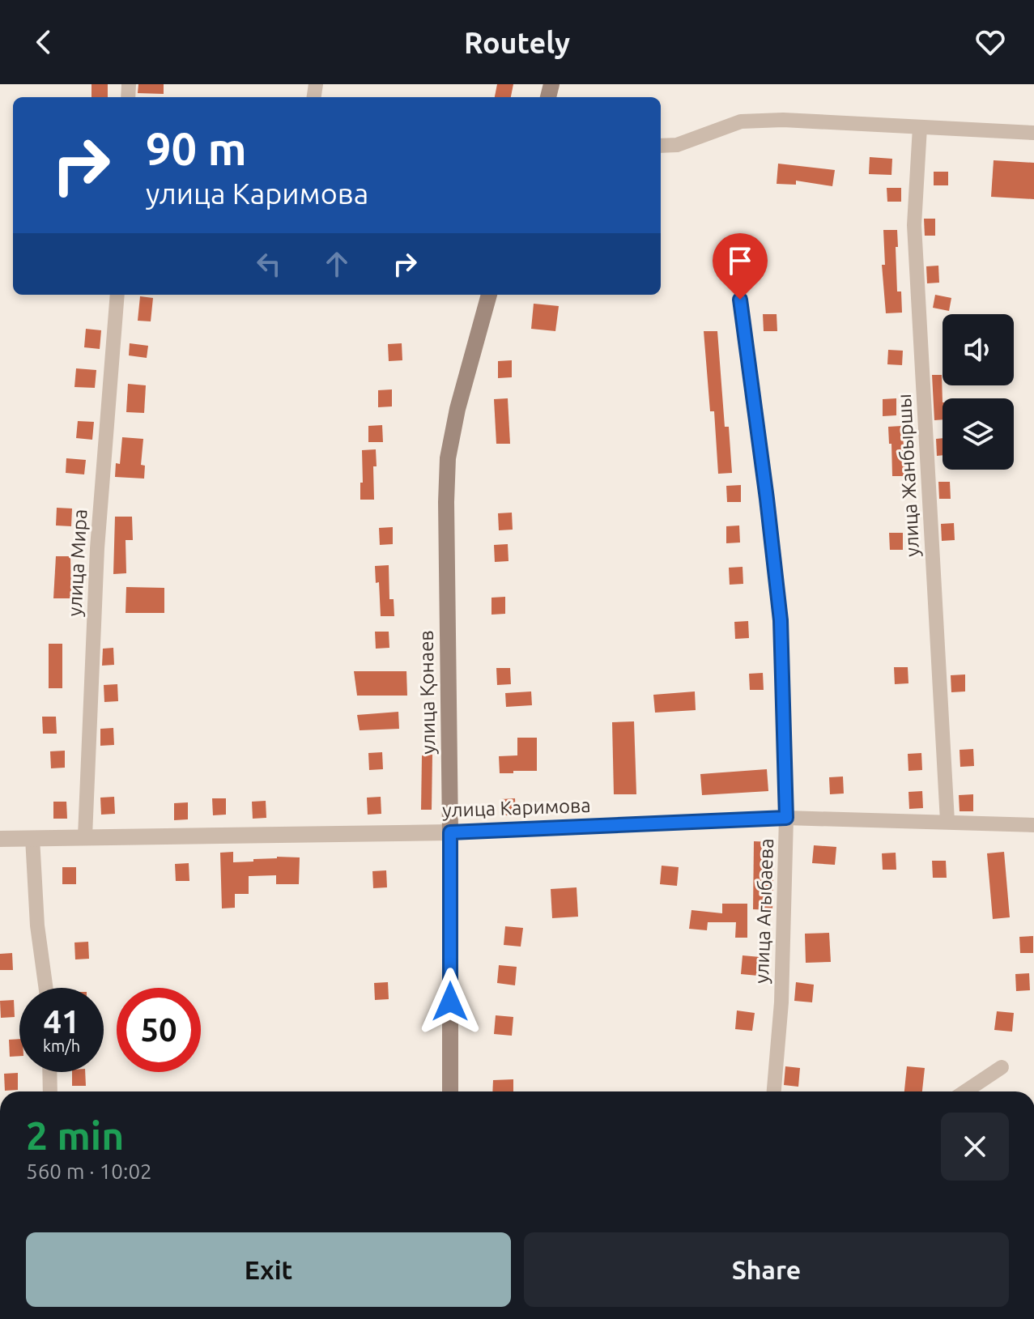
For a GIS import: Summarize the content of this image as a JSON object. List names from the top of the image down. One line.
{"streets":{"main road":["улица Қонаев"],"street":["улица Жанбыршы","улица Мира","улица Каримова","улица Агыбаева"]},"crossings":[["улица Жанбыршы","улица Каримова"],["улица Мира","улица Каримова"],["улица Қонаев","улица Каримова"],["улица Каримова","улица Агыбаева"]],"page":{"header":"Routely","turn":["90 m","улица Каримова"],"speed":"41 km/h","limit":"50","heading":["2 min","560 m · 10:02"],"buttons":["Exit","Share"]}}
